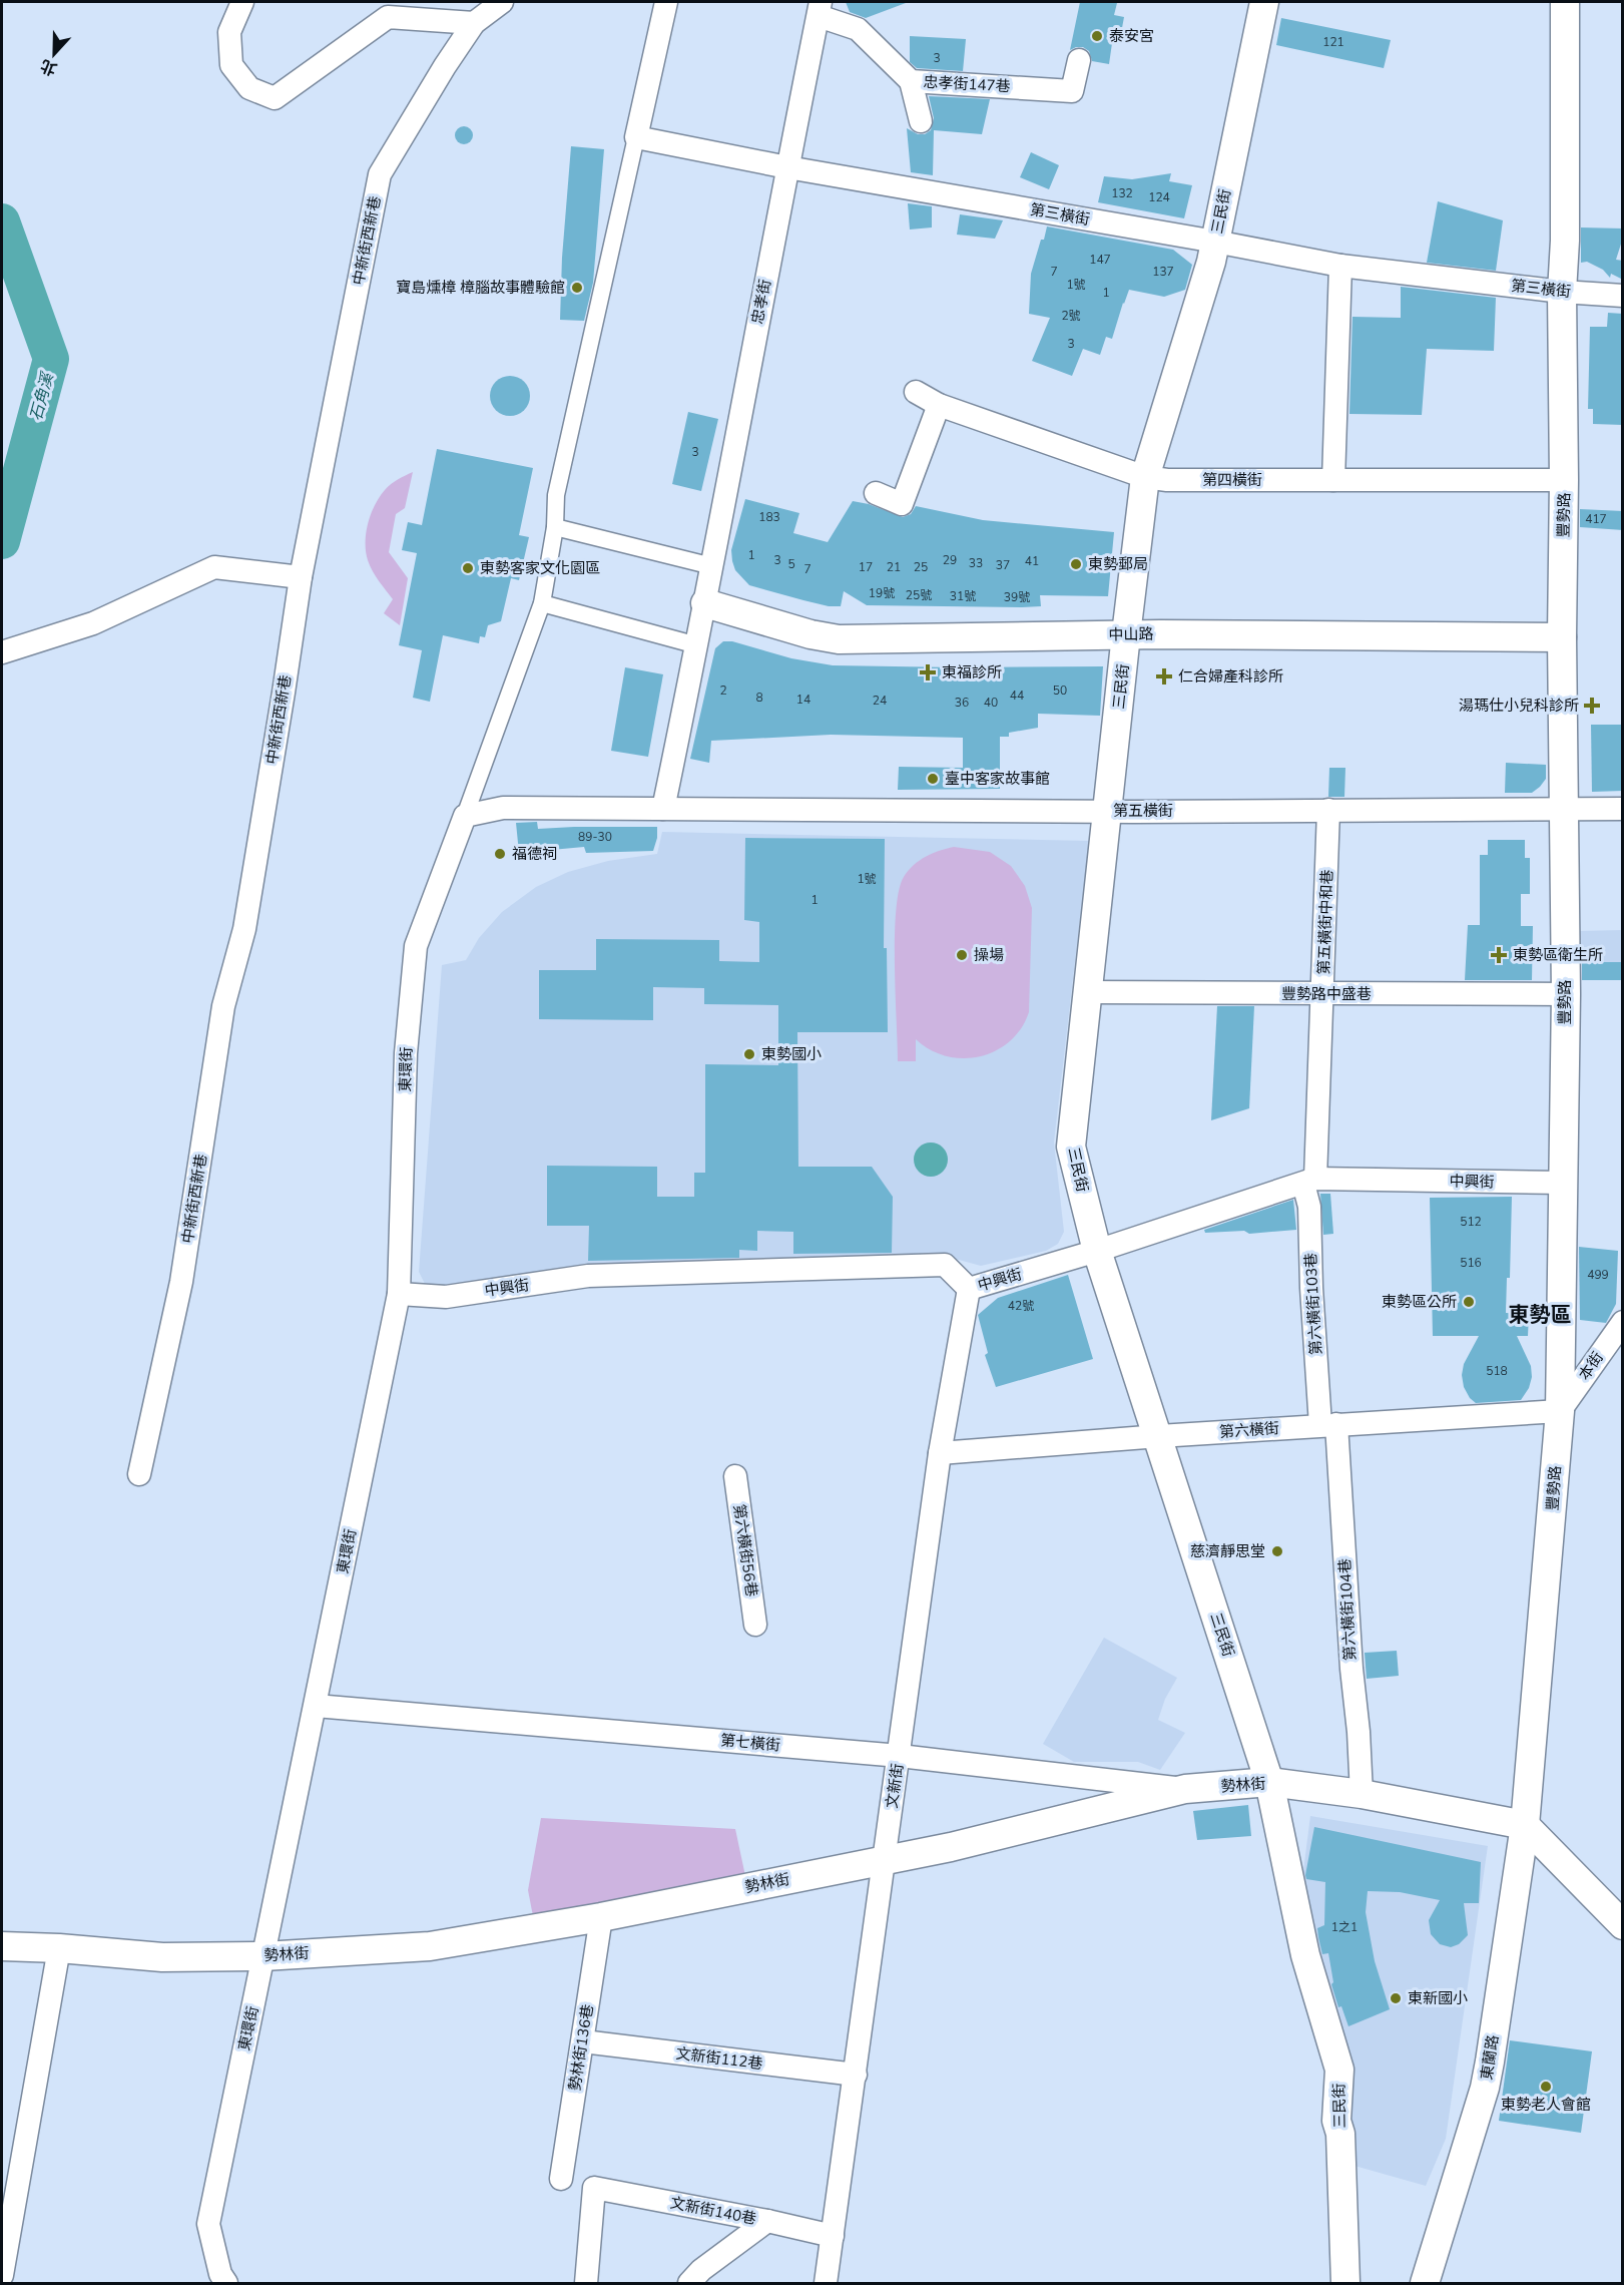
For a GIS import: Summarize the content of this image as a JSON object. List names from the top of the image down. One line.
{"streets":{"street":["忠孝街147巷","三民街","第三橫街","中新街西新巷","忠孝街","第四橫街","豐勢路","中山路","第五橫街","第五橫街中和巷","豐勢路中盛巷","東環街","中興街","第六橫街103巷","本街","第六橫街","第六橫街56巷","第六橫街104巷","第七橫街","勢林街","文新街","勢林街136巷","東蘭路","文新街112巷","文新街140巷"]},"crossings":[["忠孝街147巷","忠孝街"],["三民街","第三橫街"],["三民街","第四橫街"],["三民街","中山路"],["三民街","第五橫街"],["三民街","豐勢路中盛巷"],["三民街","中興街"],["三民街","第六橫街"],["三民街","勢林街"],["第三橫街","忠孝街"],["第三橫街","豐勢路"],["忠孝街","中山路"],["第四橫街","豐勢路"],["豐勢路","中山路"],["豐勢路","第五橫街"],["豐勢路","豐勢路中盛巷"],["豐勢路","中興街"],["豐勢路","本街"],["豐勢路","第六橫街"],["豐勢路","勢林街"],["豐勢路","東蘭路"],["第五橫街","第五橫街中和巷"],["第五橫街中和巷","豐勢路中盛巷"],["第五橫街中和巷","中興街"],["第五橫街中和巷","第六橫街103巷"],["東環街","中興街"],["東環街","第七橫街"],["東環街","勢林街"],["中興街","第六橫街103巷"],["中興街","文新街"],["第六橫街103巷","第六橫街"],["第六橫街103巷","第六橫街104巷"],["本街","第六橫街"],["第六橫街","第六橫街104巷"],["第六橫街","文新街"],["第六橫街104巷","勢林街"],["第七橫街","勢林街"],["第七橫街","文新街"],["勢林街","文新街"],["勢林街","勢林街136巷"],["勢林街","東蘭路"],["文新街","文新街112巷"],["文新街","文新街140巷"],["勢林街136巷","文新街112巷"]],"districts":["東勢區"],"water":["石角溪"],"places":{"other":["泰安宮","寶島燻樟 樟腦故事體驗館","東勢郵局","東勢客家文化園區","臺中客家故事館","福德祠","操場","東勢國小","東勢區公所","慈濟靜思堂","東新國小","東勢老人會館"],"health":["東福診所","仁合婦產科診所","湯瑪仕小兒科診所","東勢區衛生所"]},"house_numbers":["121","3","132","124","147","7","137","1號","1","2號","3","3","183","417","1","3","29","41","33","5","37","17","21","25","7","19號","25號","31號","39號","2","50","44","8","14","24","36","40","89-30","1號","1","512","516","499","42號","518","1之1"],"north":"bottom"}
